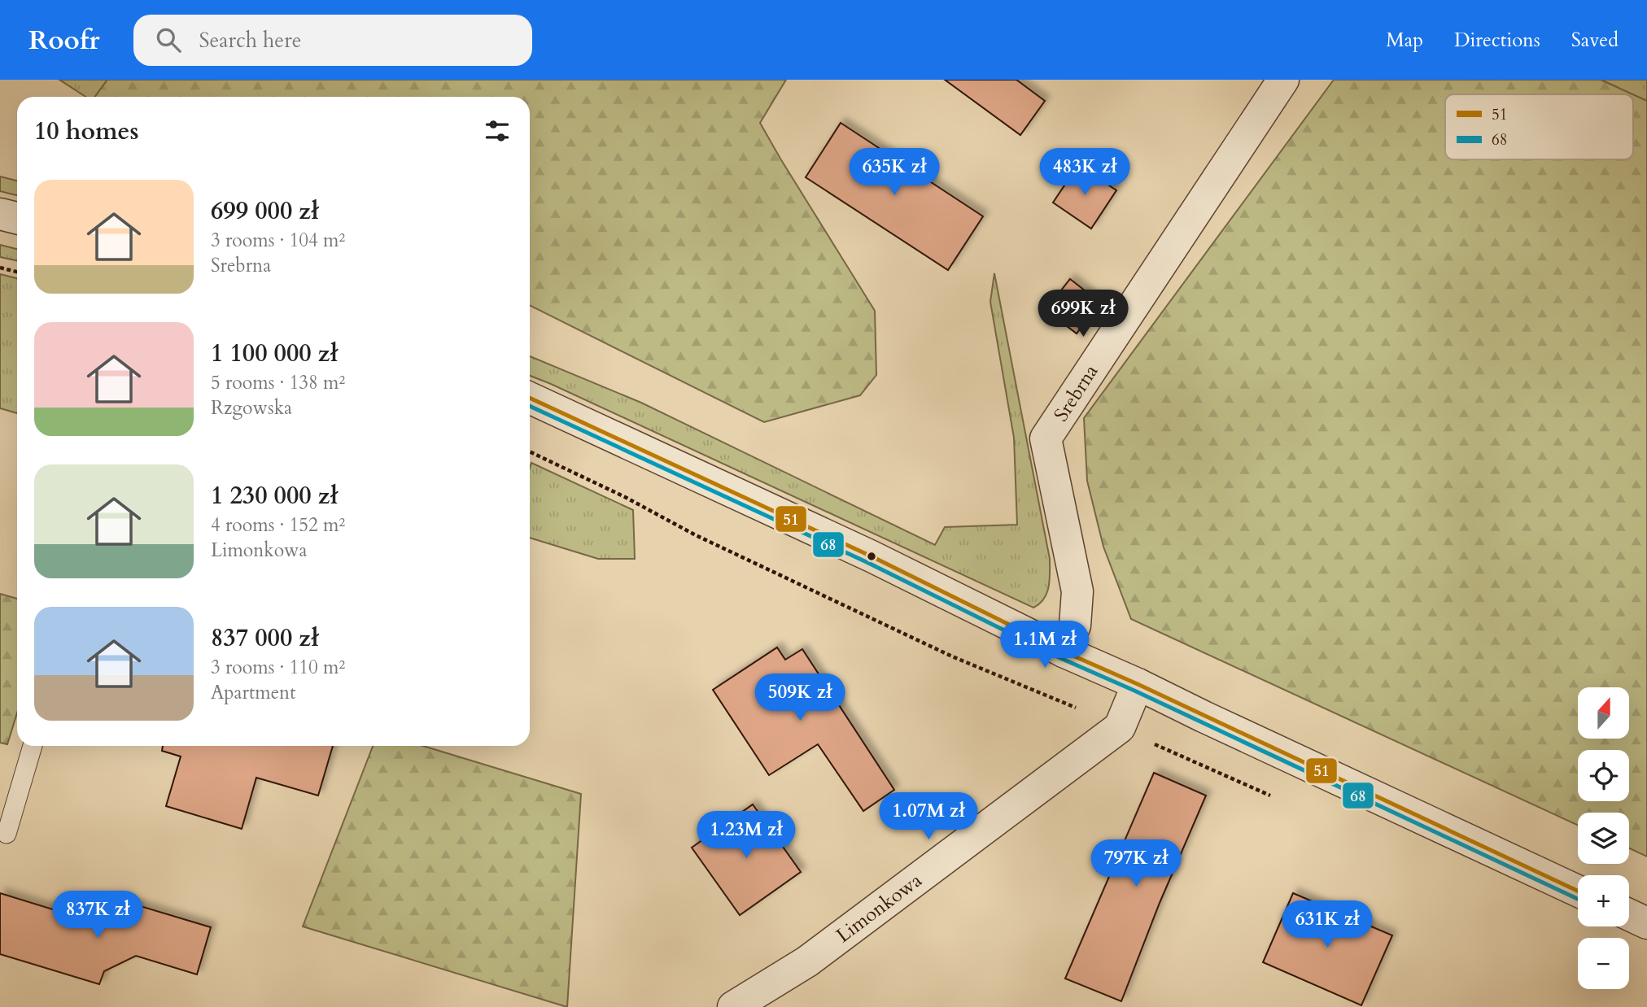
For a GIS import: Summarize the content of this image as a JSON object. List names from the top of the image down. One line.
{"streets":{"street":["Srebrna","Limonkowa"]},"lines":["transit line 51","transit line 68"],"legend":["51","68"],"north":"top","page":{"header":"Roofr","search":"Search here","nav":["Map","Directions","Saved"],"heading":"10 homes","price":["635K zł","483K zł","699K zł","1.1M zł","509K zł","1.07M zł","1.23M zł","797K zł","837K zł","631K zł"],"list":[{"name":"699 000 zł","note":"3 rooms · 104 m² · Srebrna"},{"name":"1 100 000 zł","note":"5 rooms · 138 m² · Rzgowska"},{"name":"1 230 000 zł","note":"4 rooms · 152 m² · Limonkowa"},{"name":"837 000 zł","note":"3 rooms · 110 m² · Apartment"}],"map_buttons":["+","−"]}}
